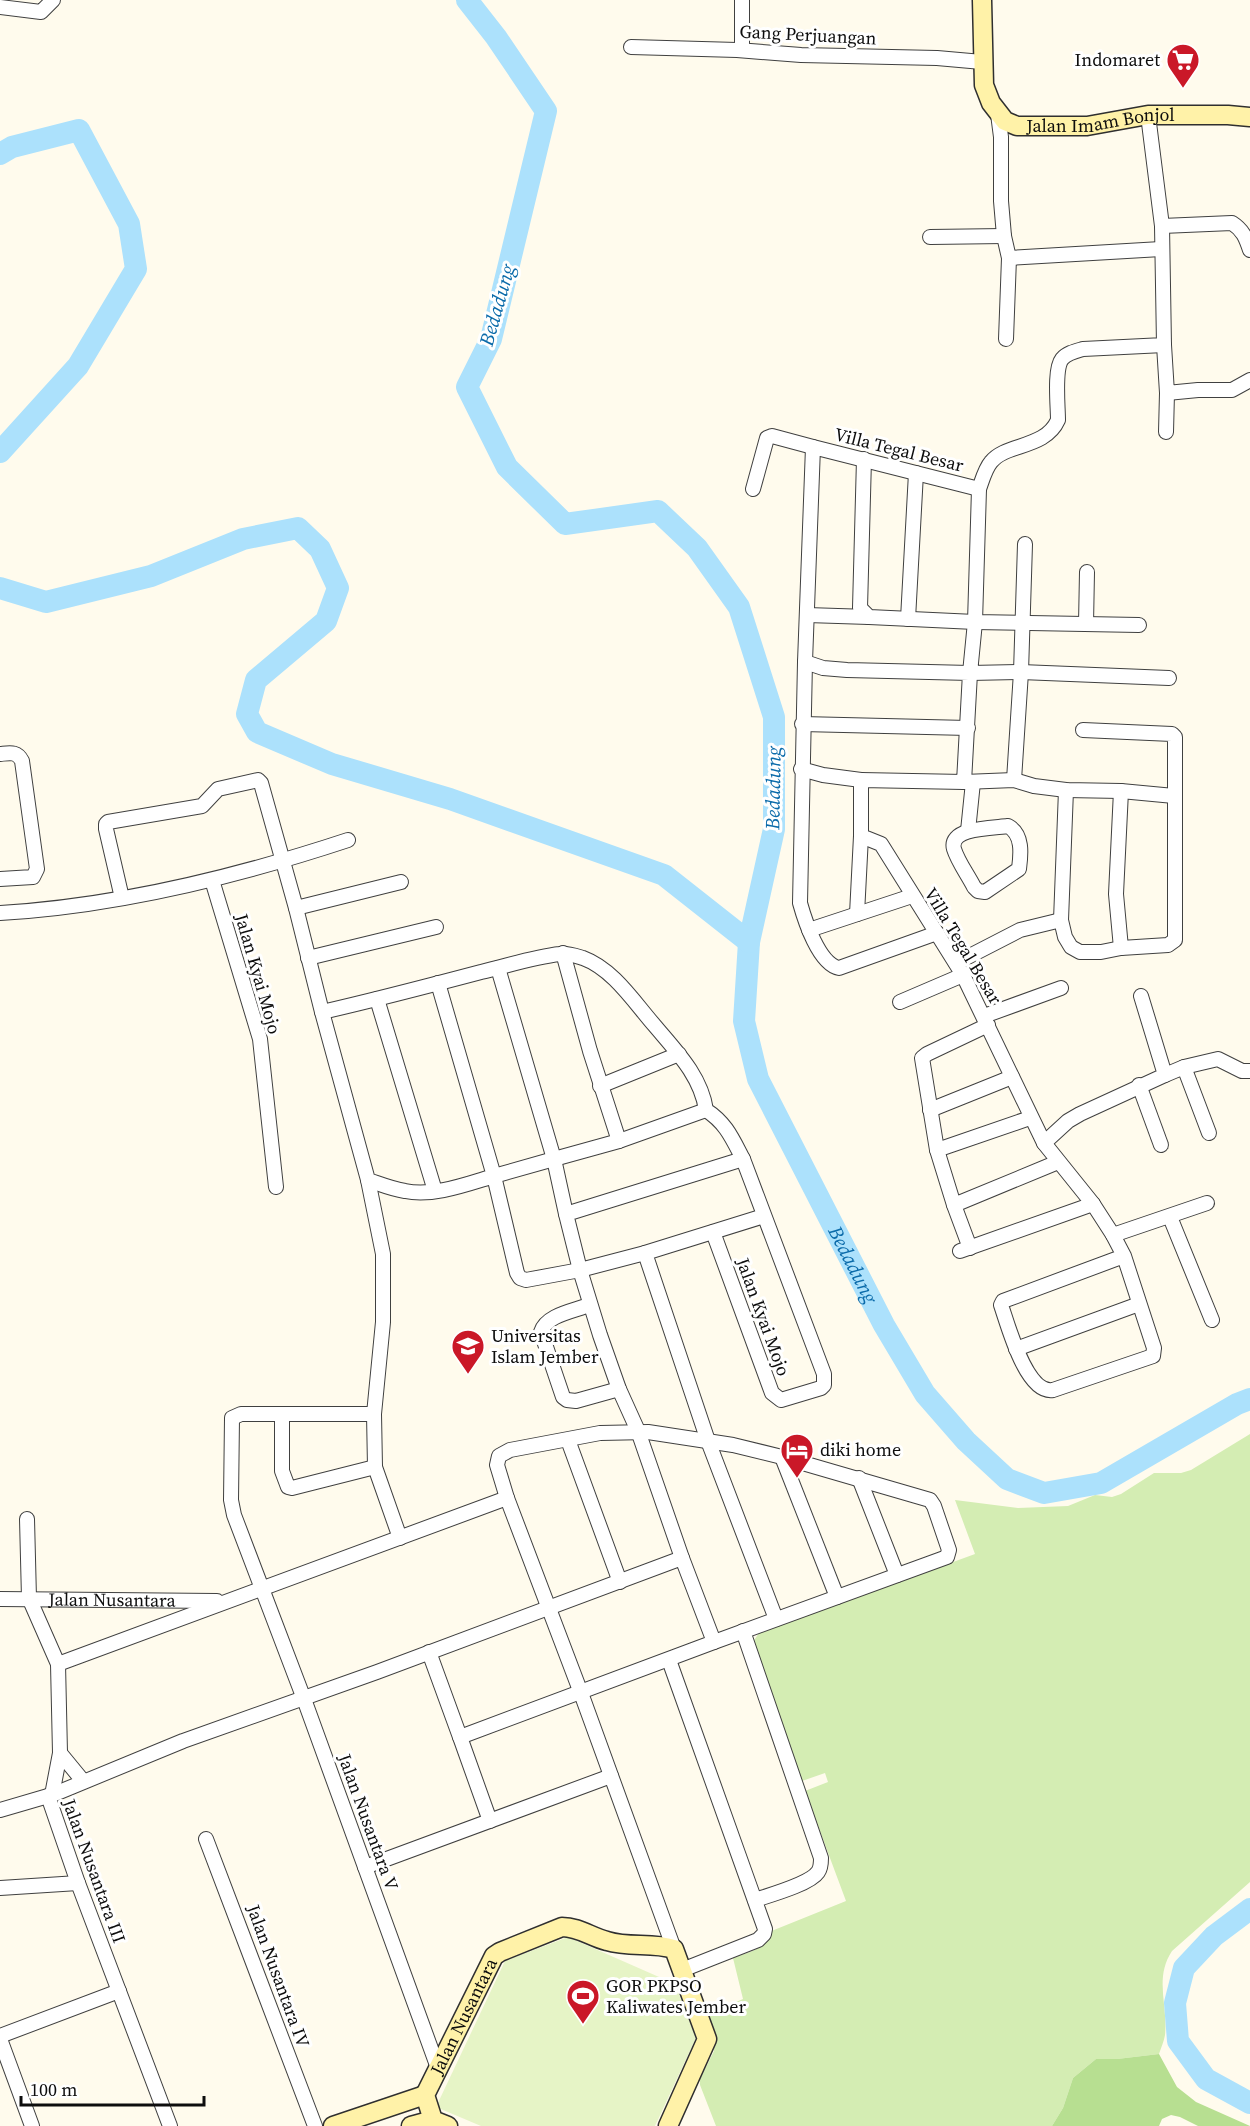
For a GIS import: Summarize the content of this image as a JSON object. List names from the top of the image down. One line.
{"streets":{"street":["Gang Perjuangan","Jalan Imam Bonjol","Villa Tegal Besar","Jalan Kyai Mojo","Jalan Nusantara","Jalan Nusantara V","Jalan Nusantara III","Jalan Nusantara IV"]},"crossings":[["Gang Perjuangan","Jalan Imam Bonjol"],["Jalan Nusantara","Jalan Nusantara V"],["Jalan Nusantara","Jalan Nusantara III"]],"water":["Bedadung"],"places":{"supermarket":["Indomaret"],"school or university":["Universitas Islam Jember"],"hotel":["diki home"],"sports":["GOR PKPSO Kaliwates Jember"]},"scale_bar":"100 m"}
